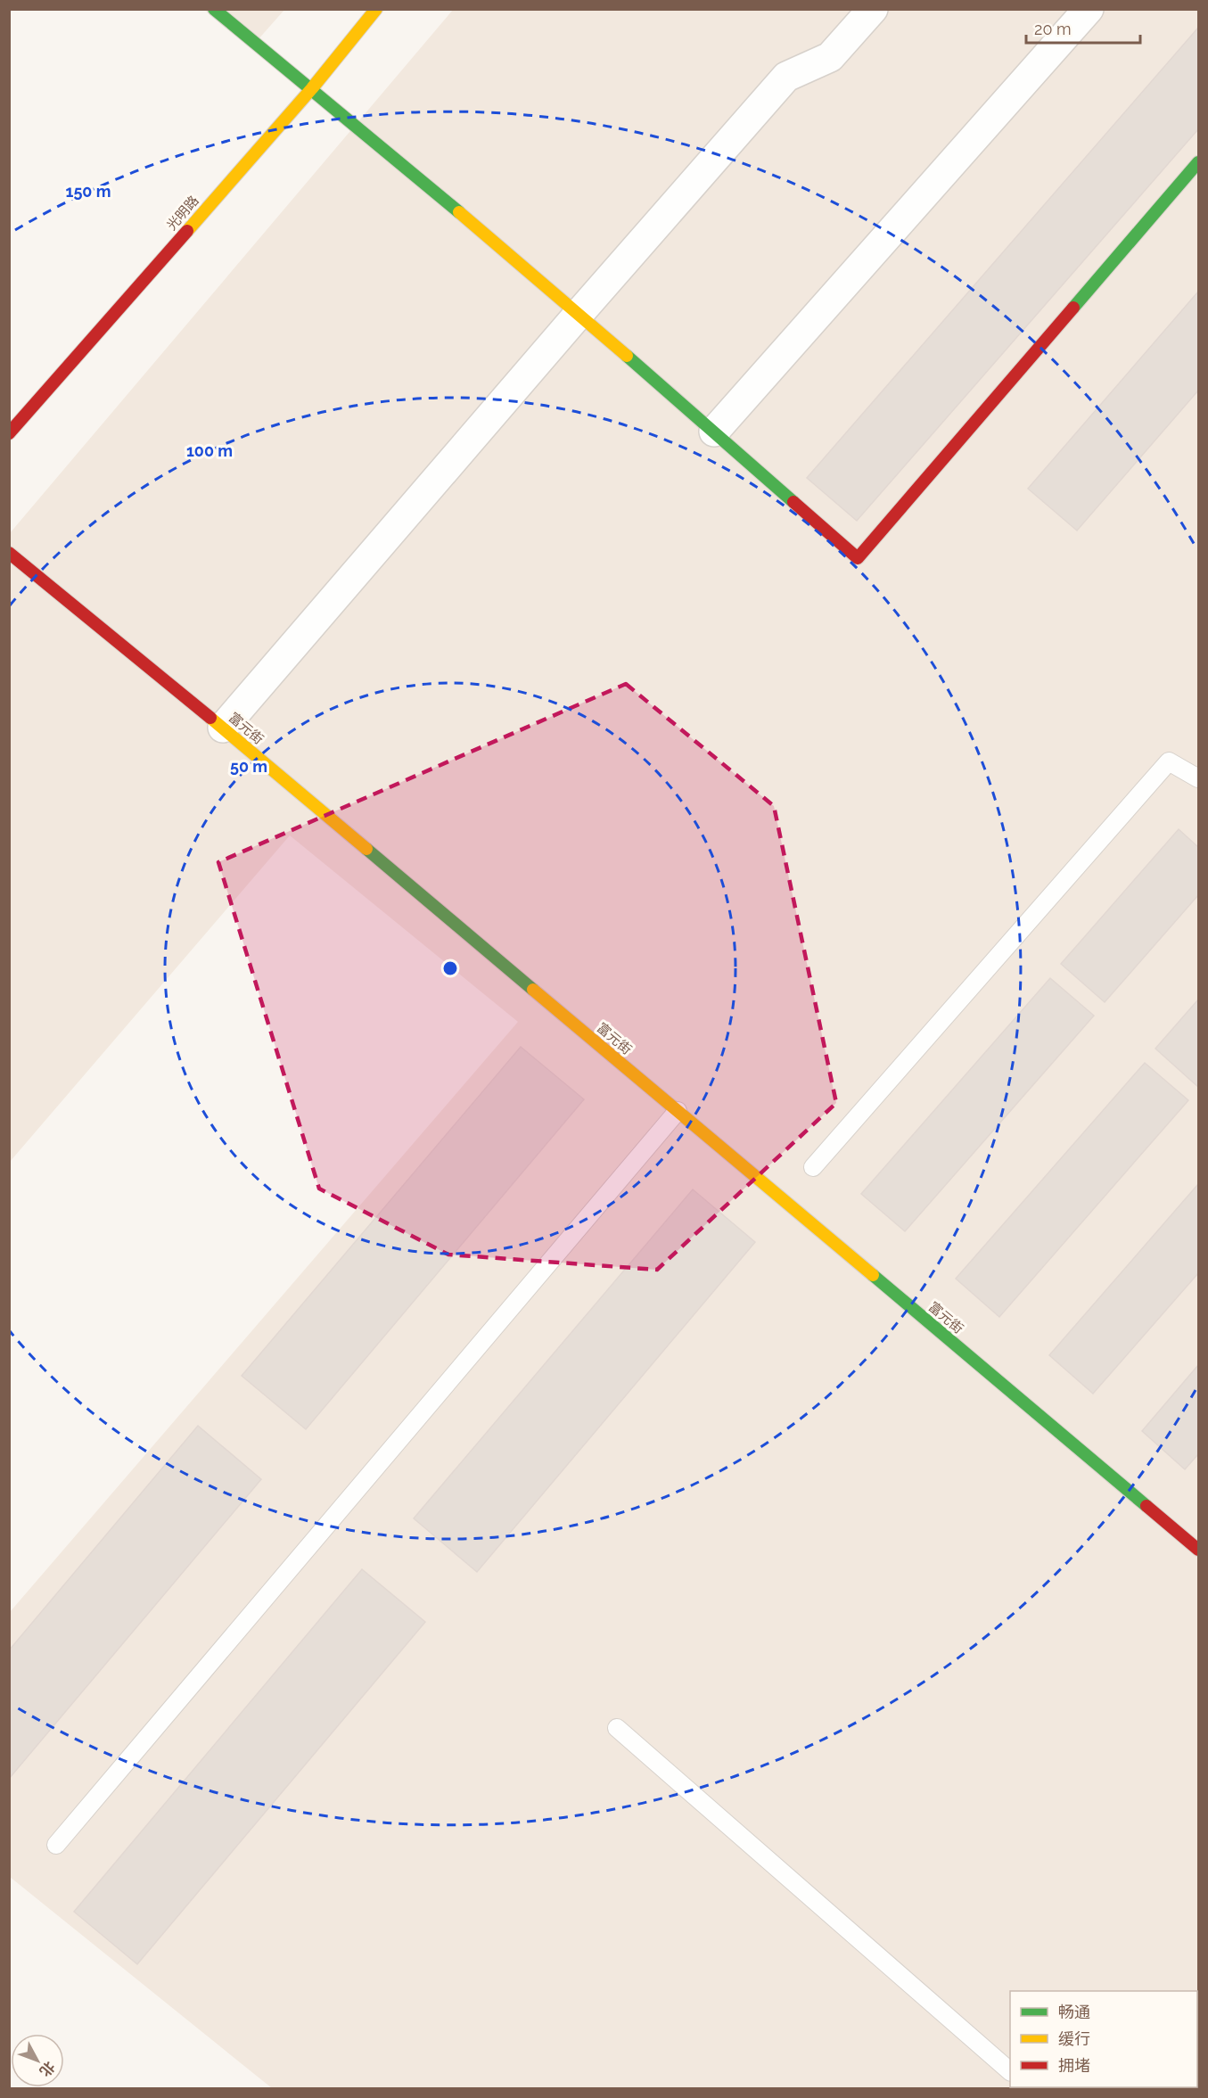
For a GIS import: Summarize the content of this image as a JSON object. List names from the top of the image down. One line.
{"streets":{"street":["光明路","富元街"]},"legend":["畅通","缓行","拥堵"],"scale_bar":"20 m","north":"bottom right","rings":["150 m","100 m","50 m"]}
